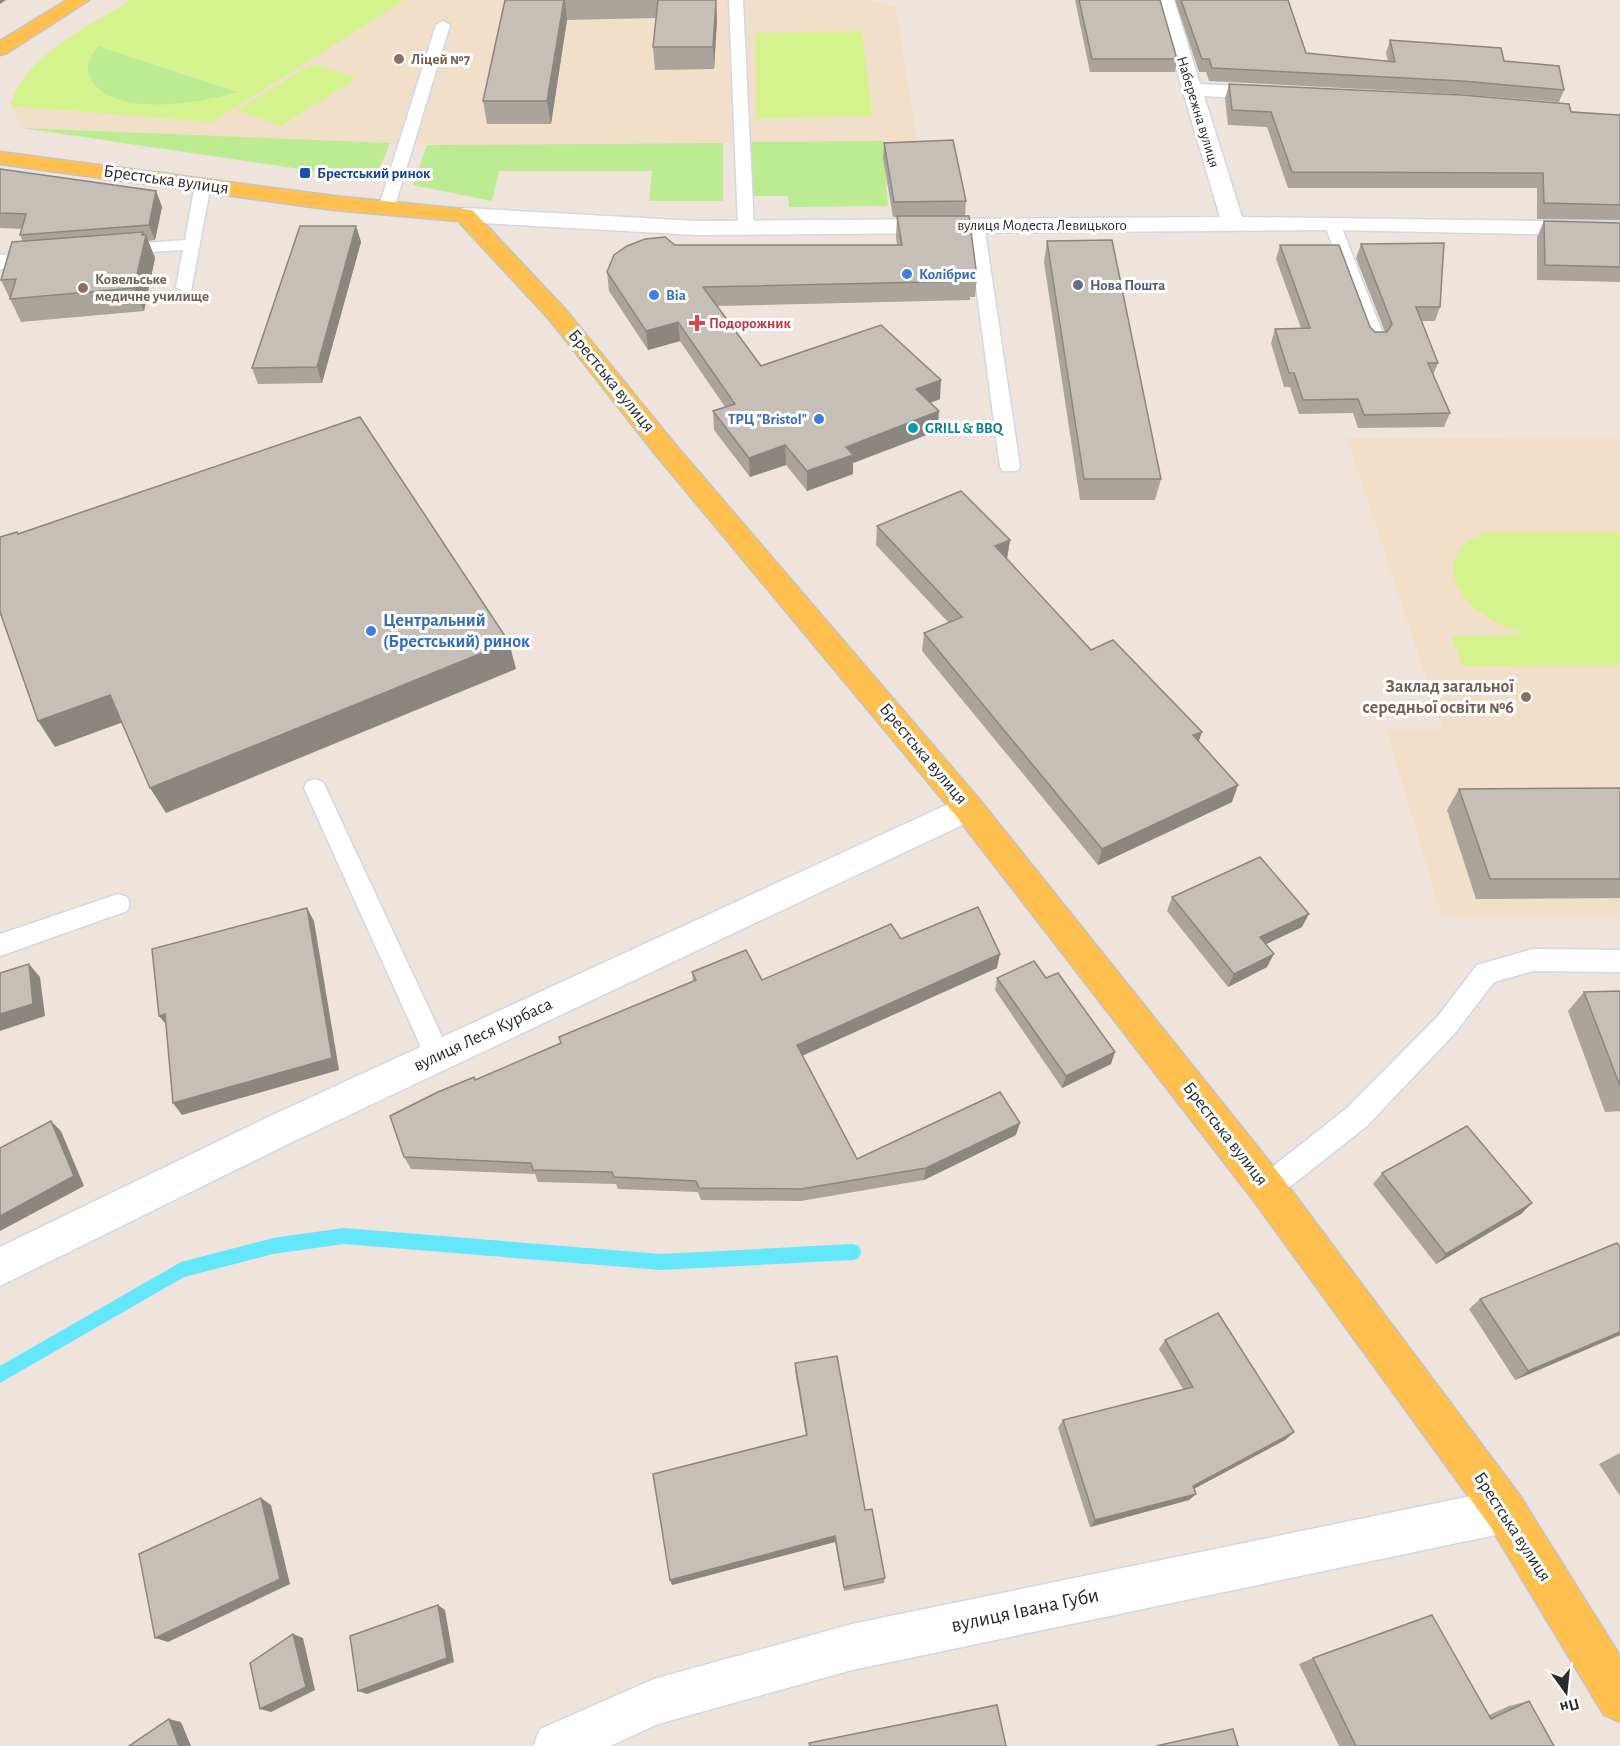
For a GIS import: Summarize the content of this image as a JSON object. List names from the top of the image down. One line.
{"streets":{"main road":["Брестська вулиця"],"street":["Набережна вулиця","вулиця Модеста Левицького","вулиця Леся Курбаса","вулиця Івана Губи"]},"crossings":[["Набережна вулиця","вулиця Модеста Левицького"],["Брестська вулиця","вулиця Модеста Левицького"],["Брестська вулиця","вулиця Леся Курбаса"],["Брестська вулиця","вулиця Івана Губи"]],"places":{"other":["Ліцей №7","Колібрис","Нова Пошта","Ковельське медичне училище","Віа","ТРЦ \"Bristol\"","GRILL & BBQ","Центральний (Брестський) ринок","Заклад загальної середньої освіти №6"],"transit":["Брестський ринок"],"health":["Подорожник"]},"north":"bottom"}
